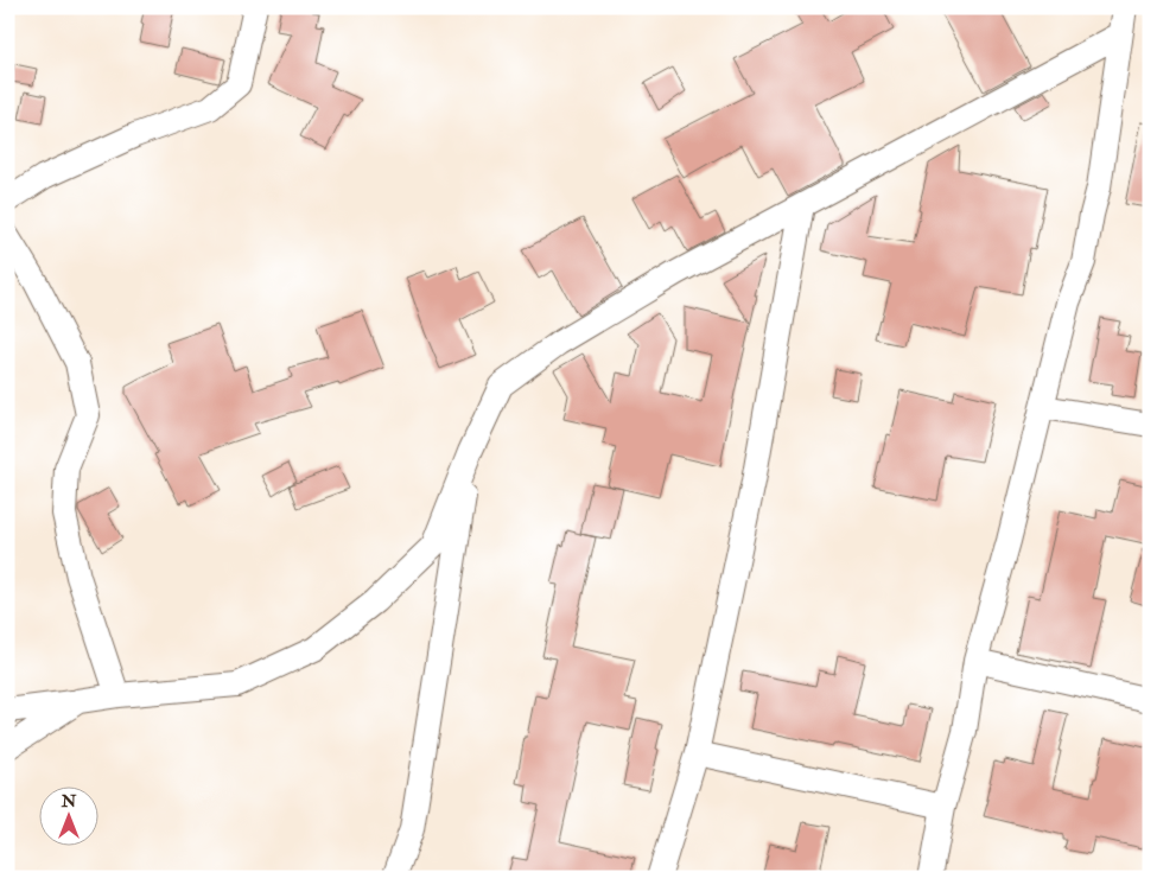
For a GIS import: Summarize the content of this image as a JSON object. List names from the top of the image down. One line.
{"north":"top"}
